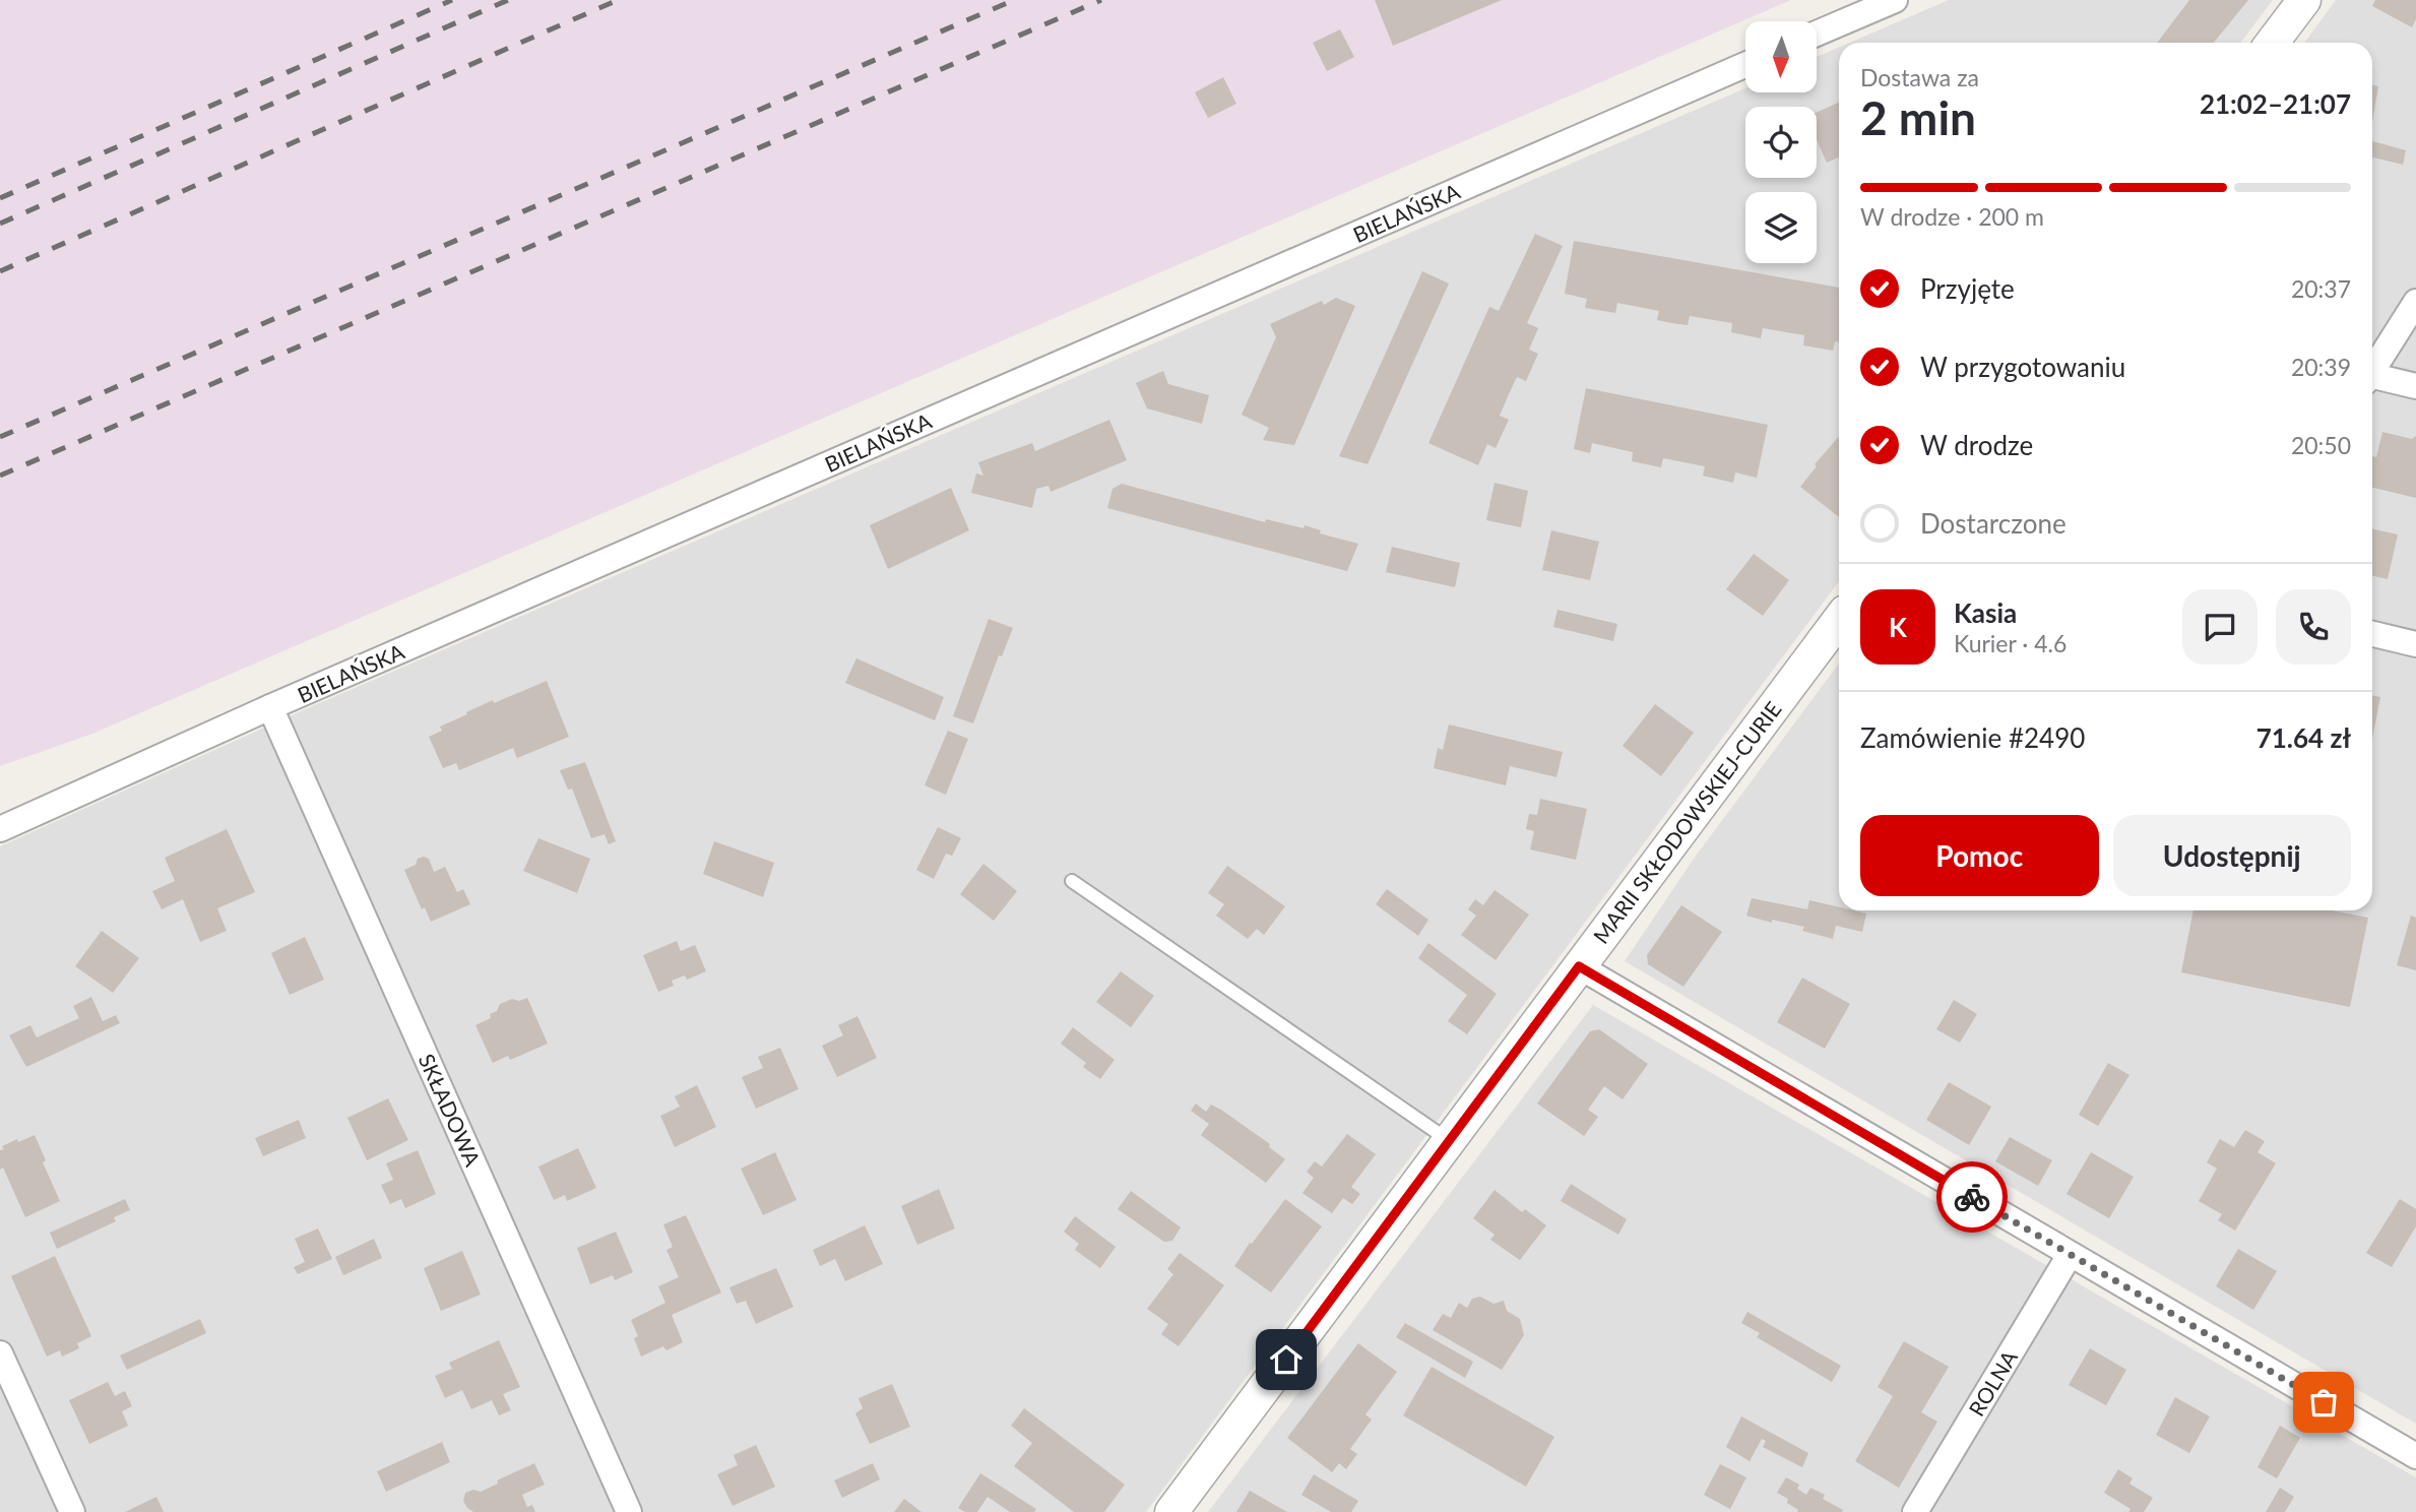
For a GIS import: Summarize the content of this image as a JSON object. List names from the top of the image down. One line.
{"streets":{"street":["BIELAŃSKA","MARII SKŁODOWSKIEJ-CURIE","SKŁADOWA","ROLNA"]},"crossings":[["BIELAŃSKA","SKŁADOWA"]],"north":"bottom","page":{"heading":["2 min","Dostawa za","21:02–21:07"],"panel":["Kasia","Kurier · 4.6","Zamówienie #2490","71.64 zł"],"bar":"W drodze · 200 m","list":[["Przyjęte","20:37"],["W przygotowaniu","20:39"],["W drodze","20:50"],"Dostarczone"],"round":"K","buttons":["Pomoc","Udostępnij"]}}
